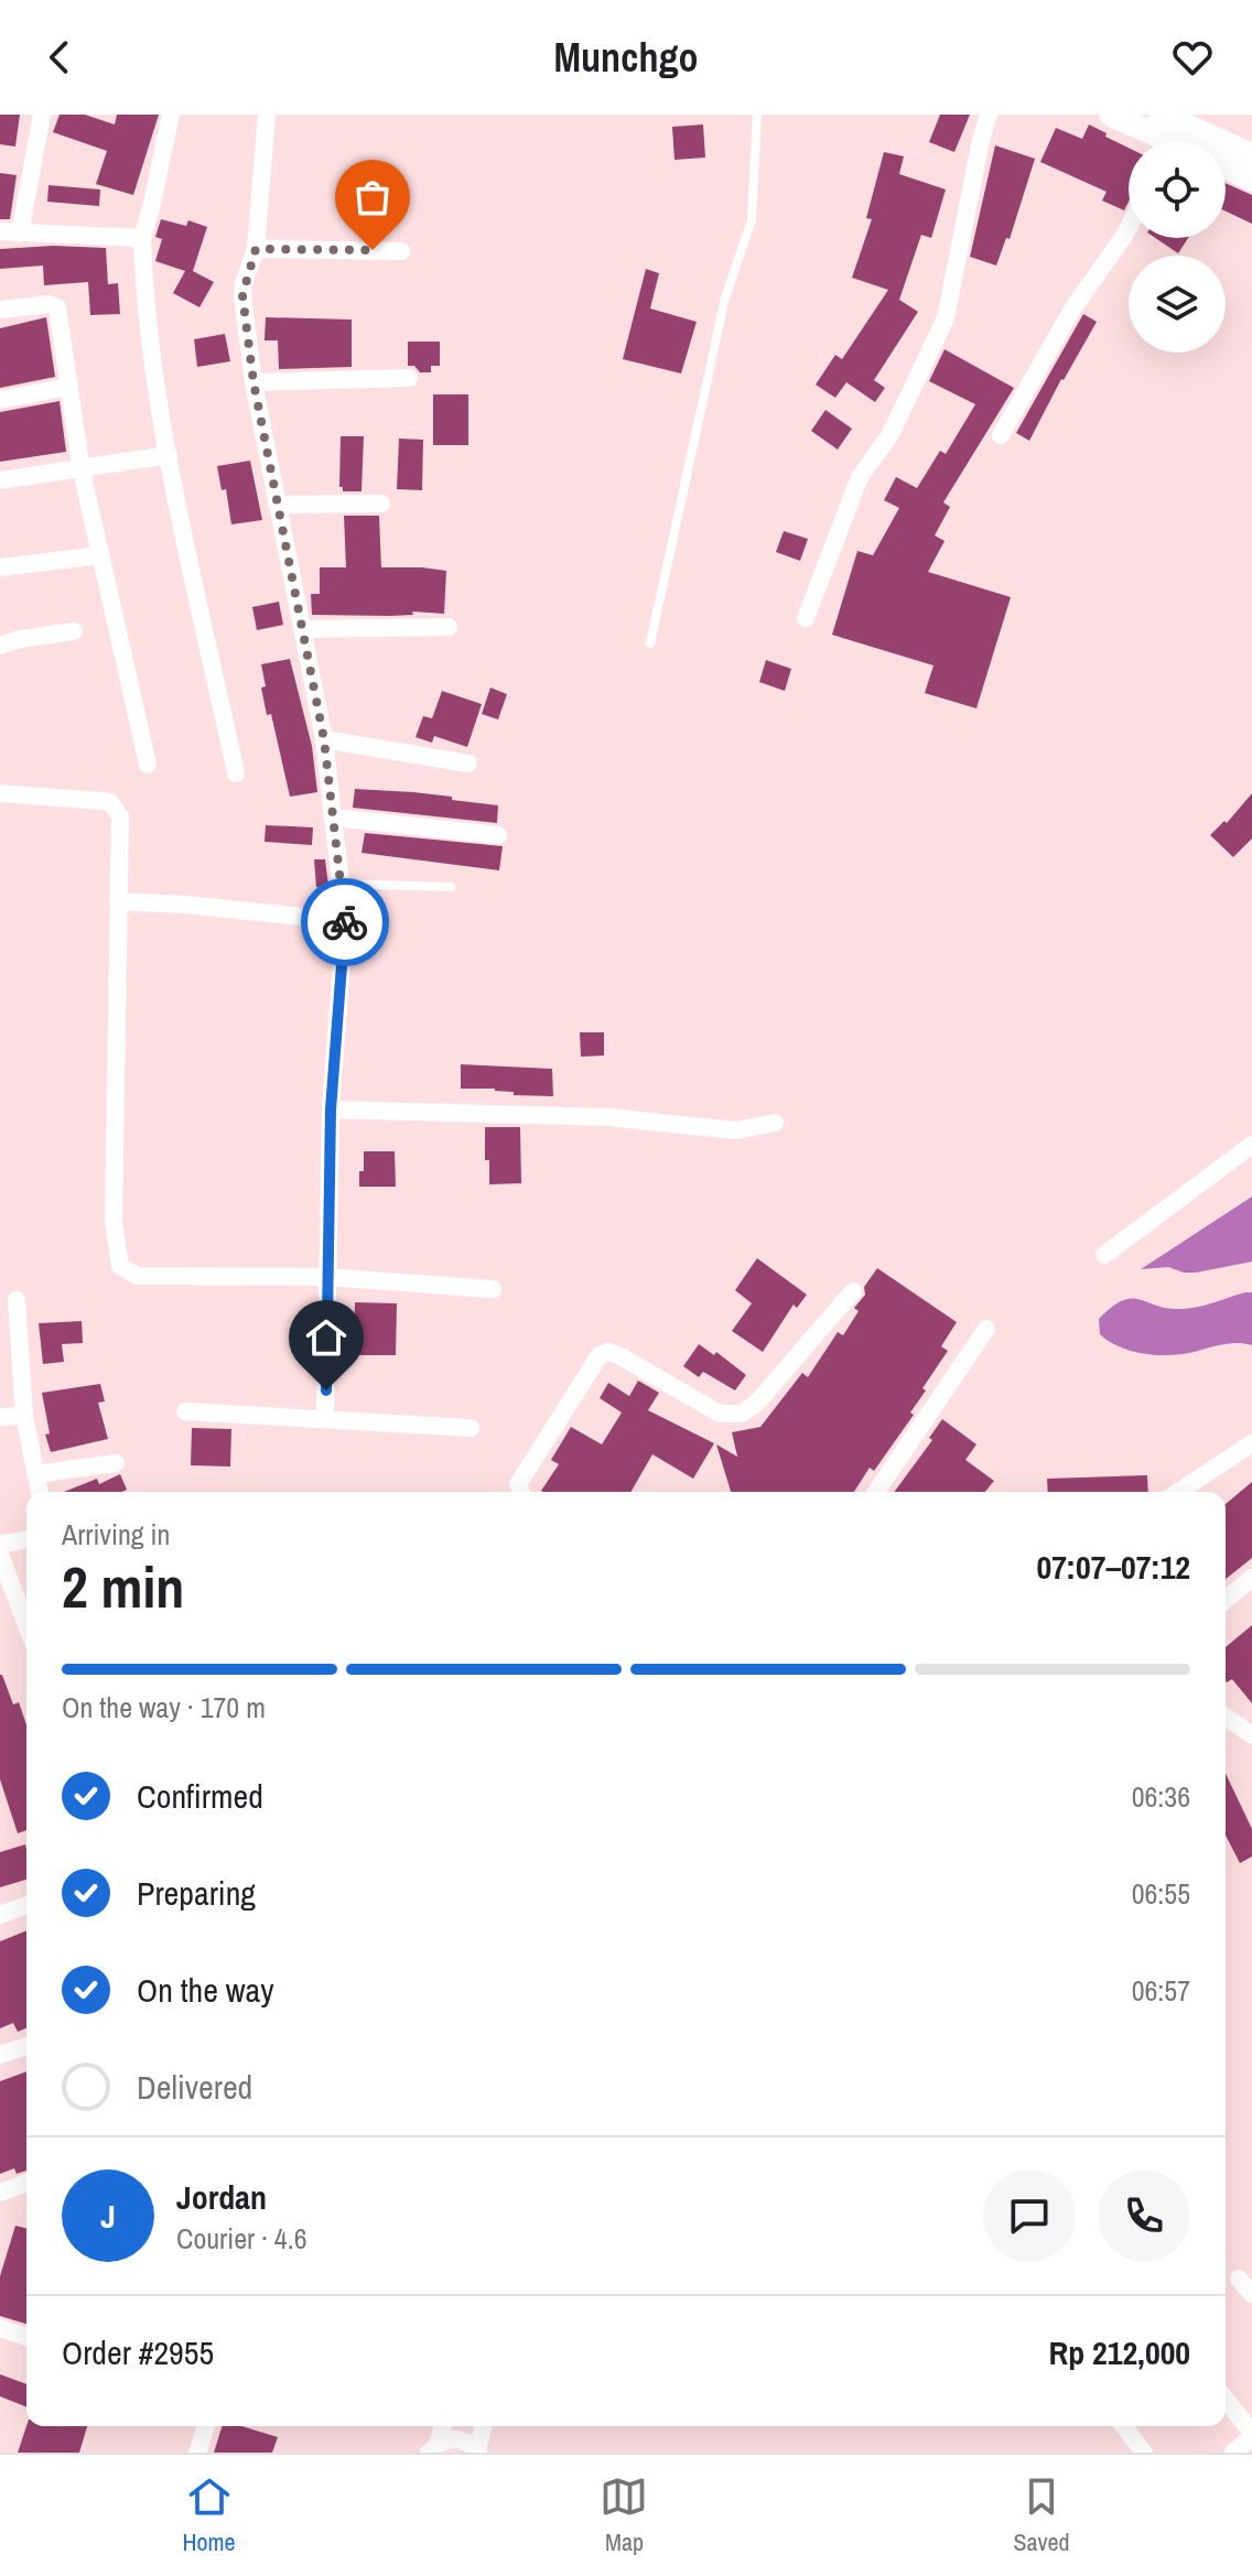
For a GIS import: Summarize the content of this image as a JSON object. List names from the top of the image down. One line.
{"page":{"header":"Munchgo","heading":["2 min","Arriving in","07:07–07:12"],"panel":["Jordan","Courier · 4.6","Order #2955","Rp 212,000"],"bar":"On the way · 170 m","list":[["Confirmed","06:36"],["Preparing","06:55"],["On the way","06:57"],"Delivered"],"round":"J","tabs":["Home","Map","Saved"]}}
